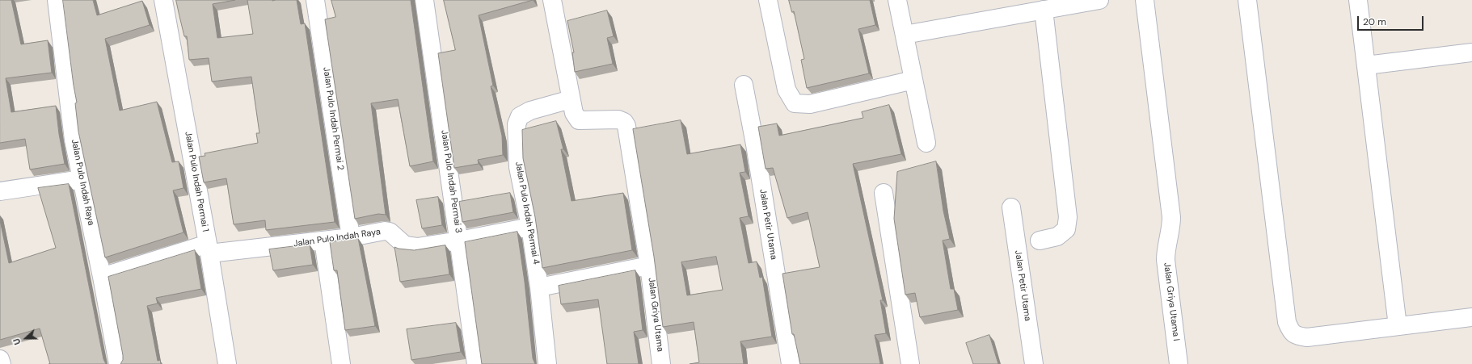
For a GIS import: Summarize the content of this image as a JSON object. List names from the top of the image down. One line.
{"streets":{"street":["Jalan Pulo Indah Permai 2","Jalan Pulo Indah Permai 1","Jalan Pulo Indah Permai 3","Jalan Pulo Indah Raya","Jalan Pulo Indah Permai 4","Jalan Petir Utama","Jalan Griya Utama I","Jalan Griya Utama"]},"crossings":[["Jalan Pulo Indah Permai 2","Jalan Pulo Indah Raya"],["Jalan Pulo Indah Permai 1","Jalan Pulo Indah Raya"],["Jalan Pulo Indah Permai 3","Jalan Pulo Indah Raya"],["Jalan Pulo Indah Raya","Jalan Pulo Indah Permai 4"]],"scale_bar":"20 m","north":"left"}
